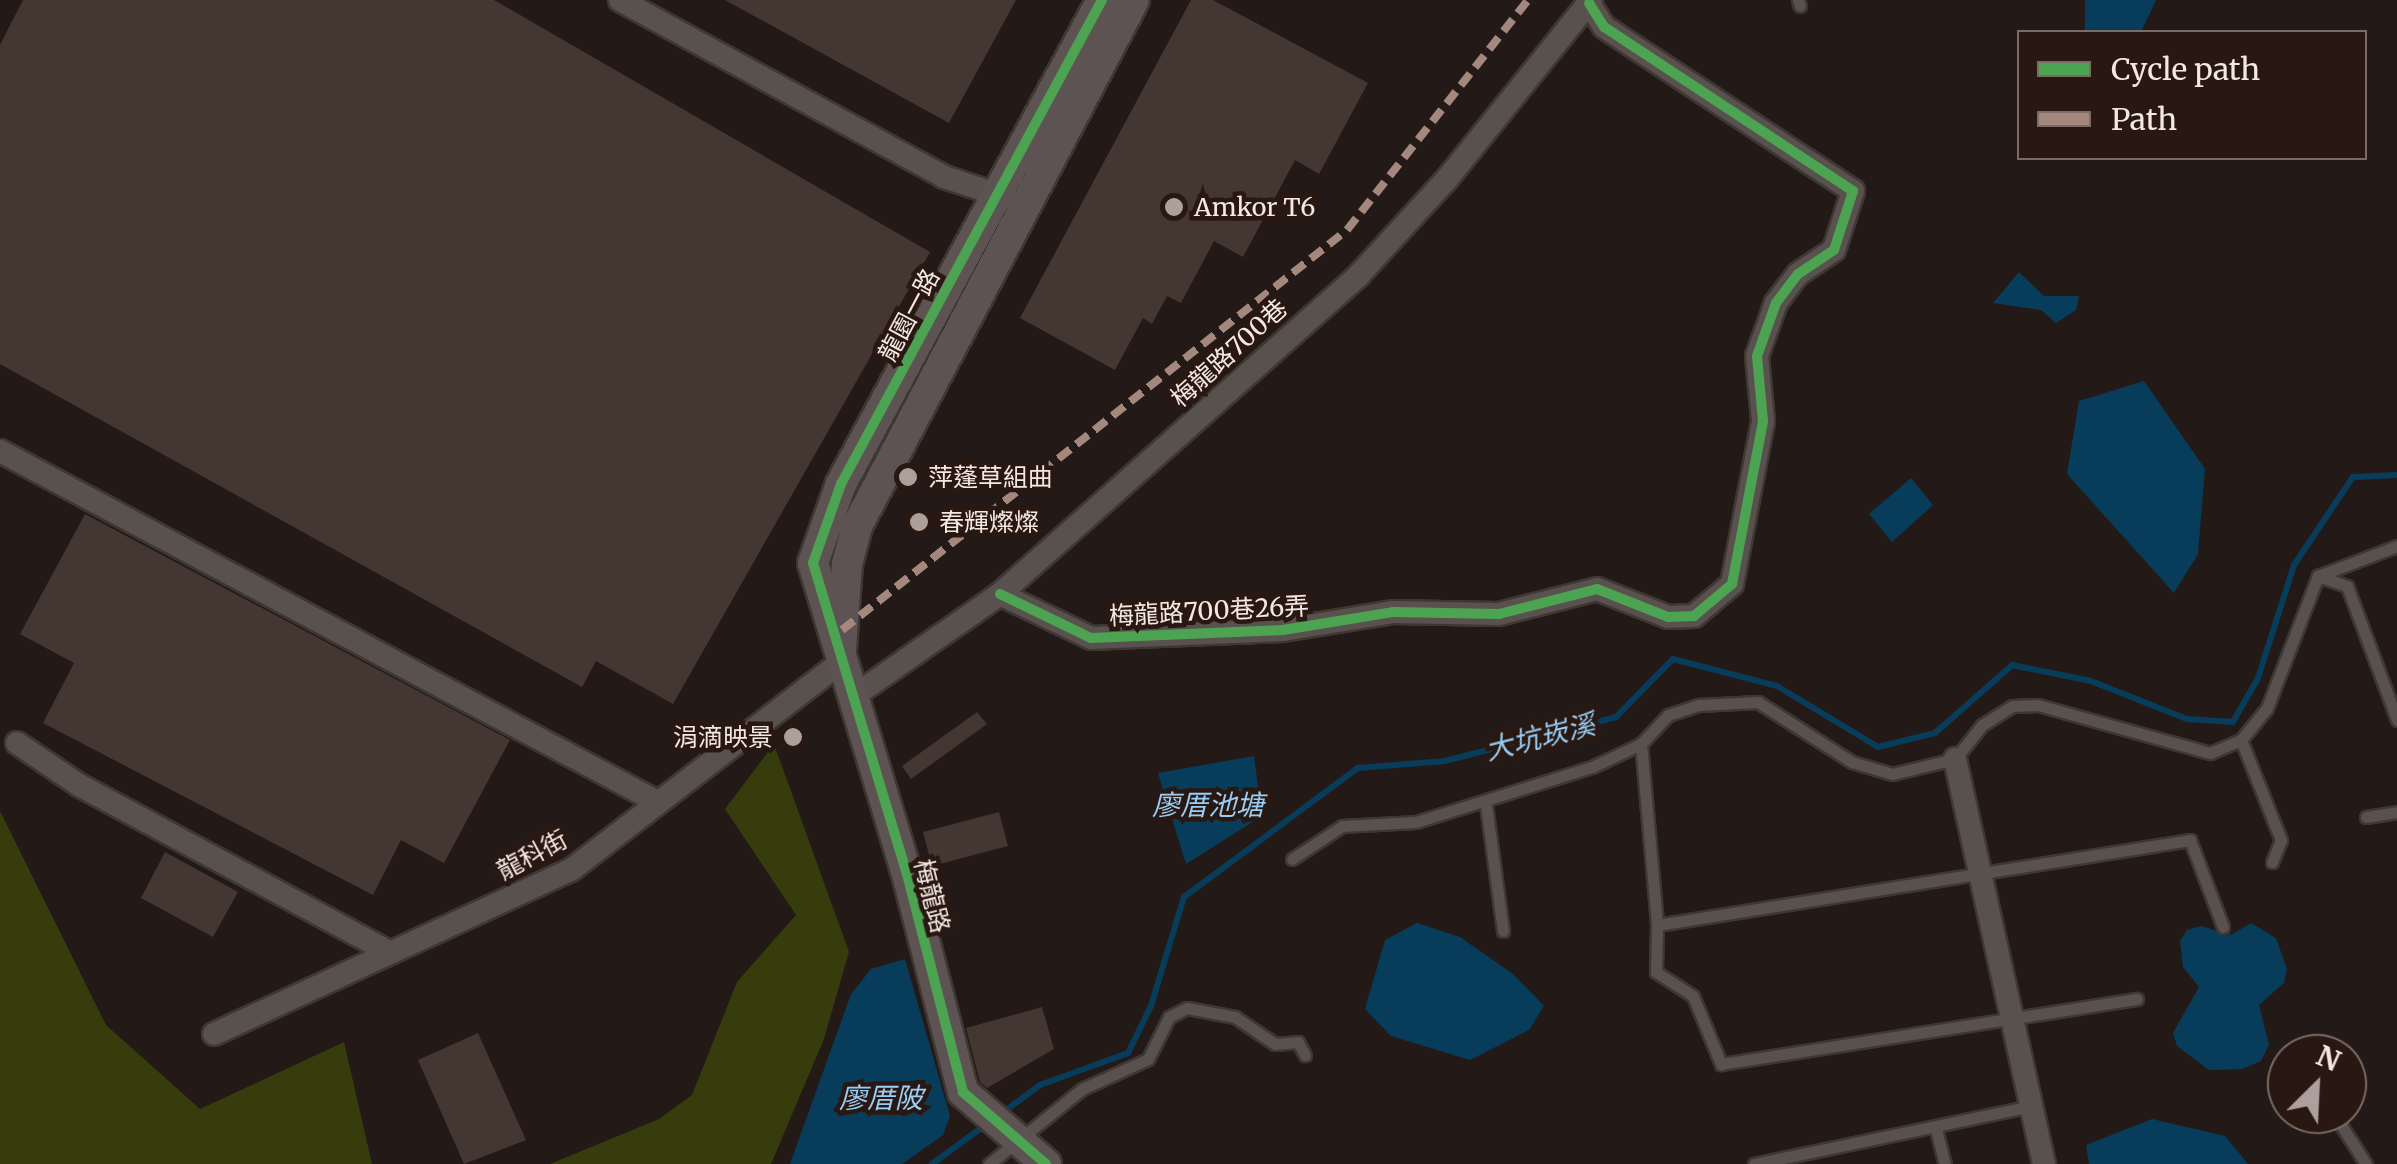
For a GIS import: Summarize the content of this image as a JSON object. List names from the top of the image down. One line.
{"streets":{"street":["龍園一路","梅龍路700巷","梅龍路700巷26弄","龍科街","梅龍路"]},"crossings":[["龍園一路","龍科街"],["龍園一路","梅龍路"],["梅龍路700巷","梅龍路700巷26弄"],["梅龍路700巷","梅龍路"],["龍科街","梅龍路"]],"water":["大坑崁溪","廖厝池塘","廖厝陂"],"places":["Amkor T6","萍蓬草組曲","春輝燦燦","涓滴映景"],"legend":["Cycle path","Path"],"north":"top right"}
